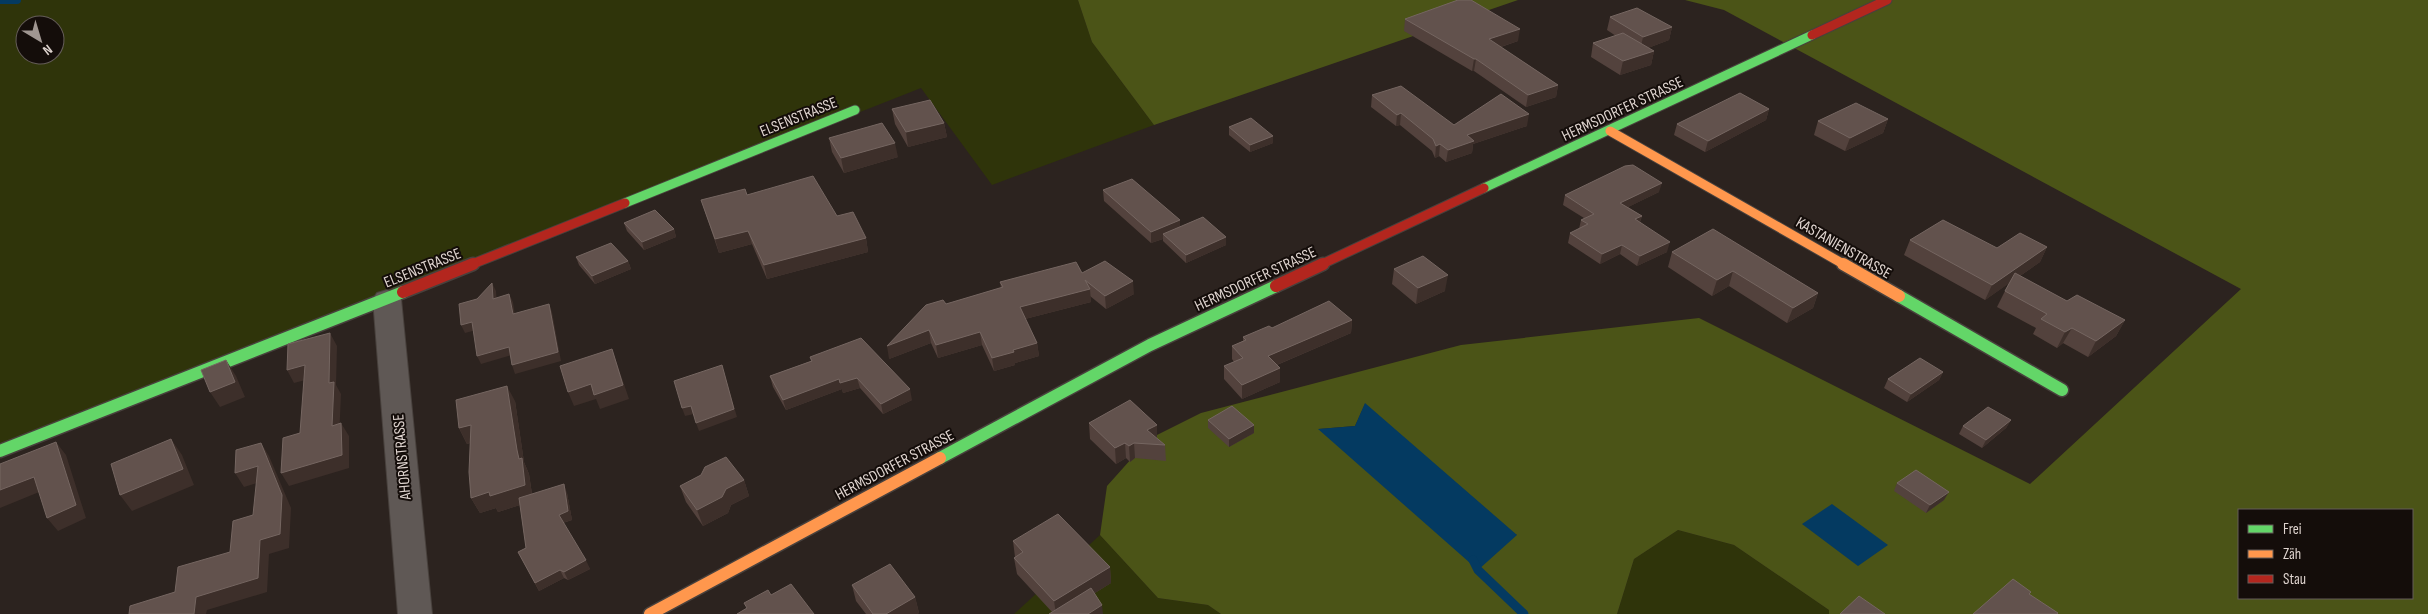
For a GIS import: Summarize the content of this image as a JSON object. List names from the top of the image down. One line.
{"streets":{"street":["HERMSDORFER STRASSE","ELSENSTRASSE","KASTANIENSTRASSE","AHORNSTRASSE"]},"crossings":[["HERMSDORFER STRASSE","KASTANIENSTRASSE"],["ELSENSTRASSE","AHORNSTRASSE"]],"legend":["Frei","Zäh","Stau"],"north":"bottom right"}
